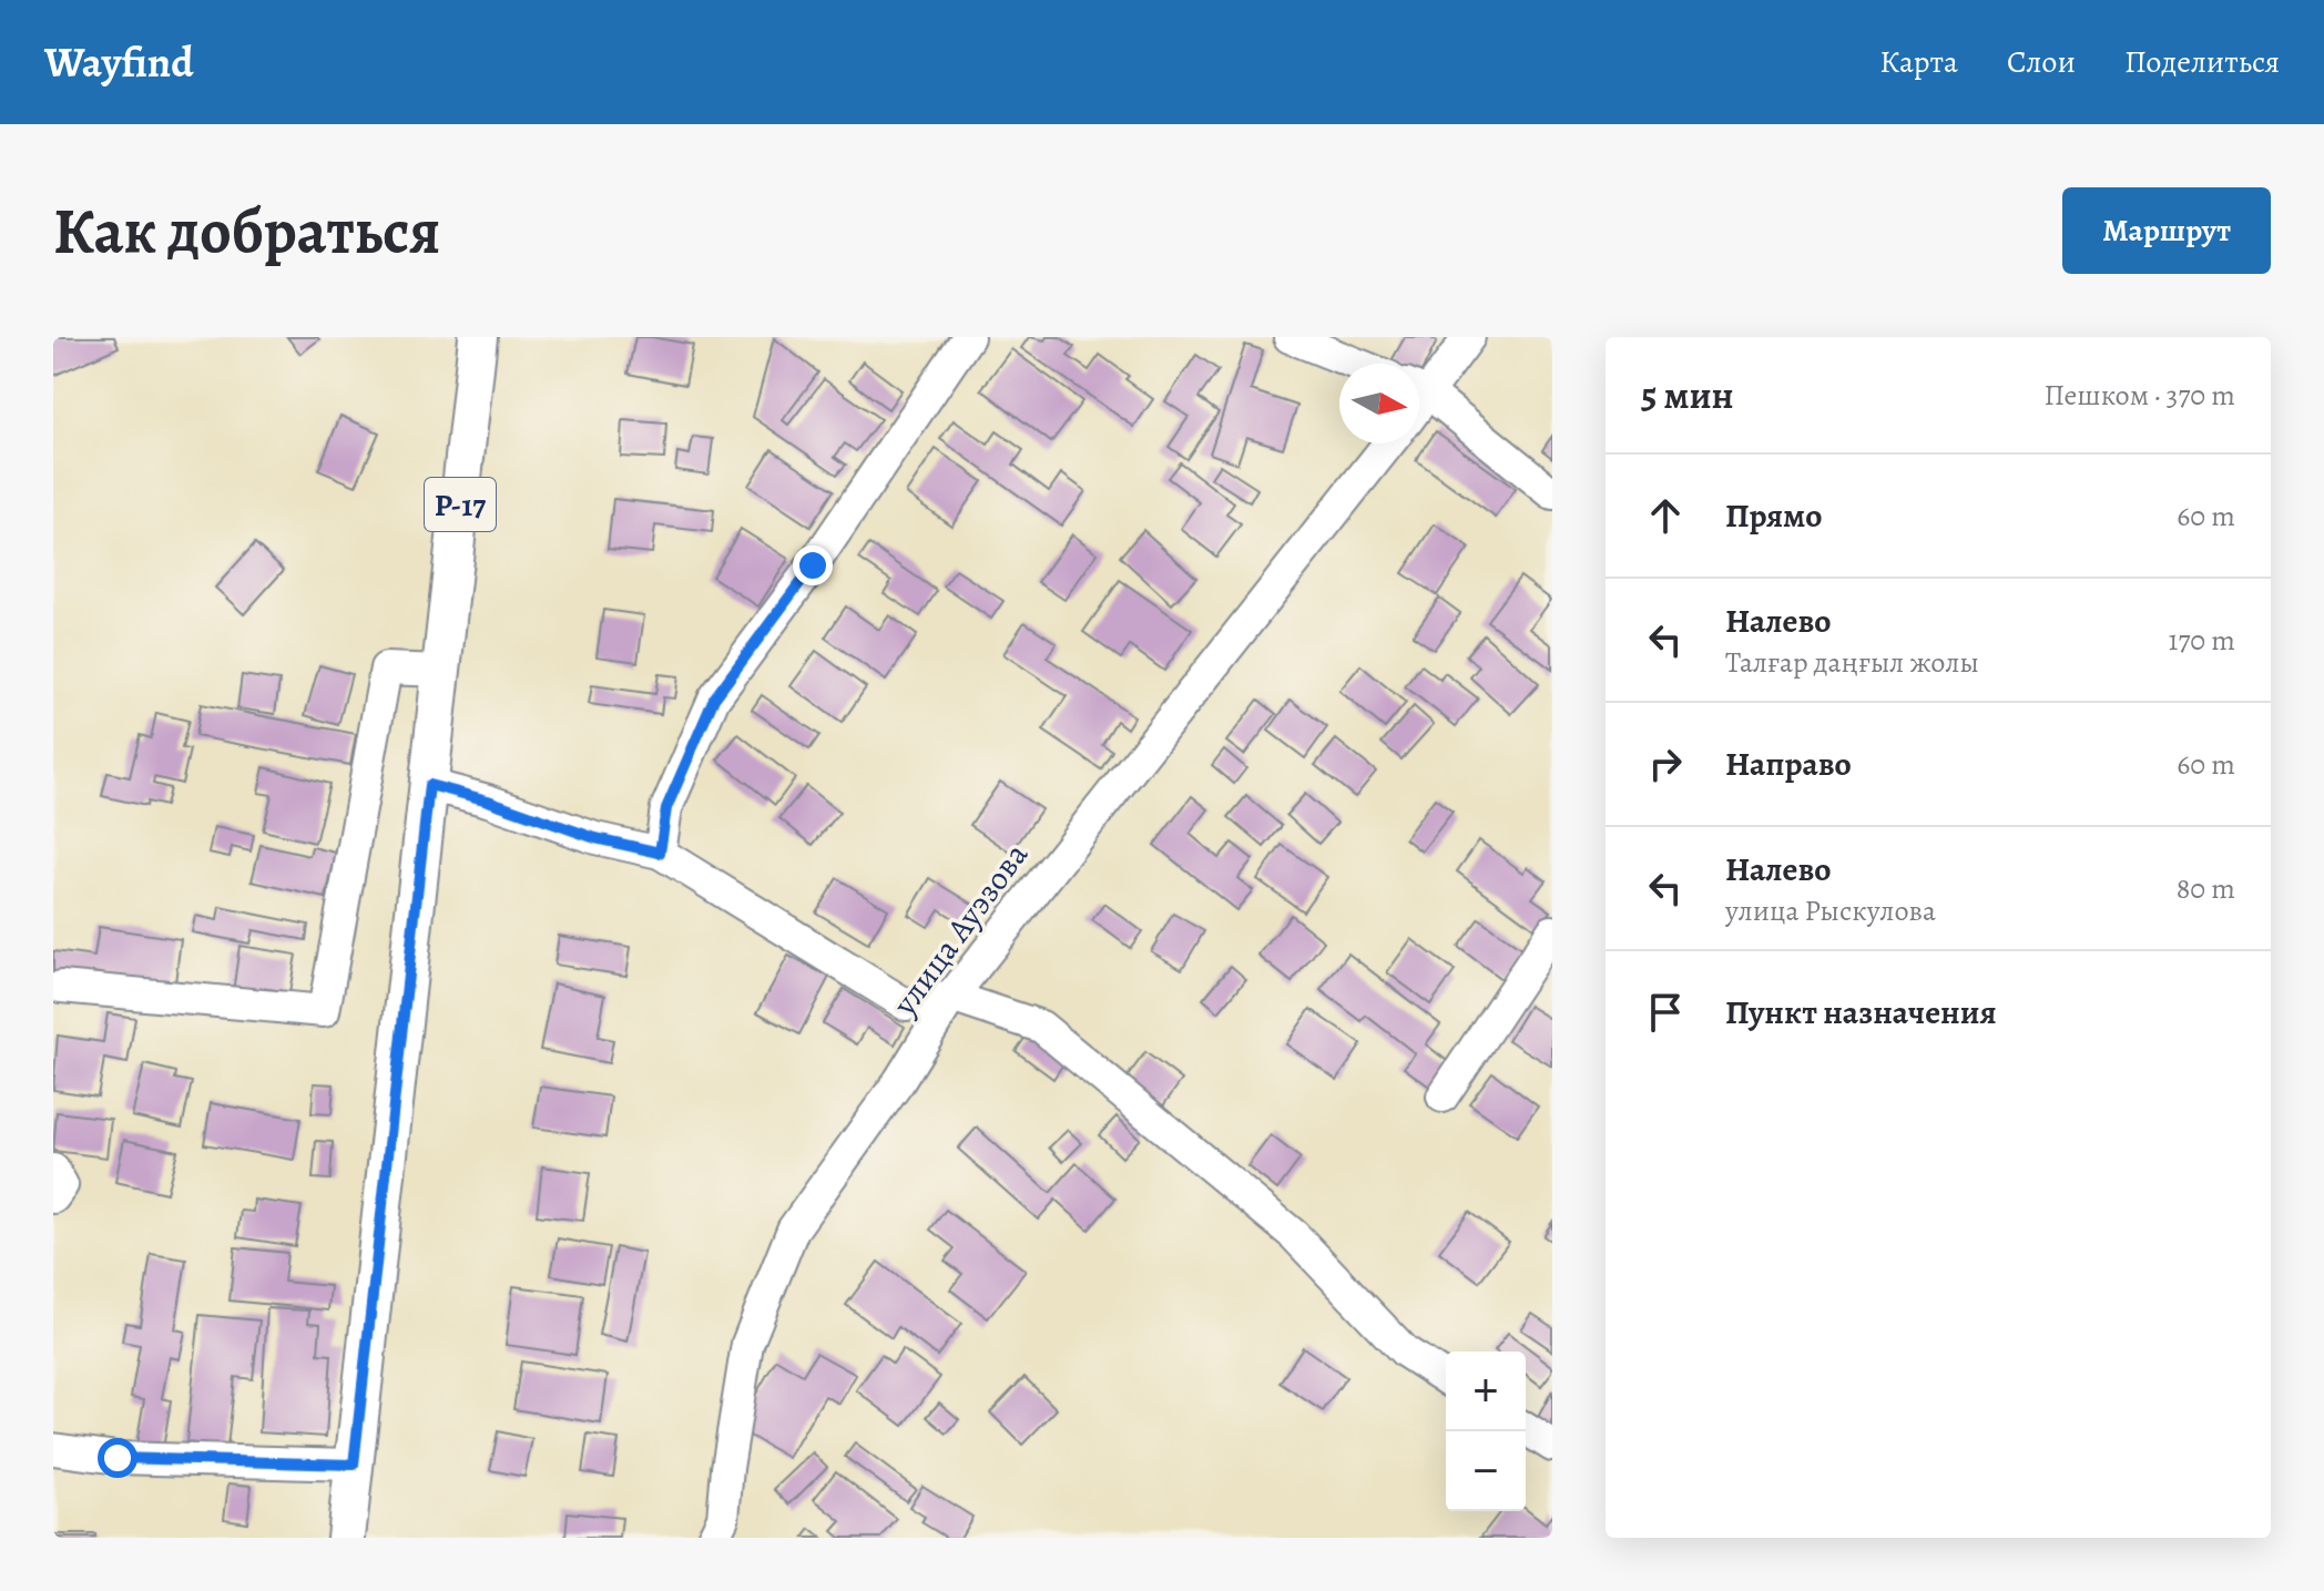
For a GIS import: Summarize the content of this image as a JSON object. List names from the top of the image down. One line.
{"streets":{"main road":["P-17"],"street":["улица Ауэзова"]},"north":"right","page":{"header":"Wayfind","nav":["Карта","Слои","Поделиться"],"buttons":"Маршрут","title":"Как добраться","heading":["5 мин","Пешком · 370 m"],"list":[["Прямо","60 m"],["Налево","Талғар даңғыл жолы","170 m"],["Направо","60 m"],["Налево","улица Рыскулова","80 m"],"Пункт назначения"],"map_buttons":["+","−"]}}
